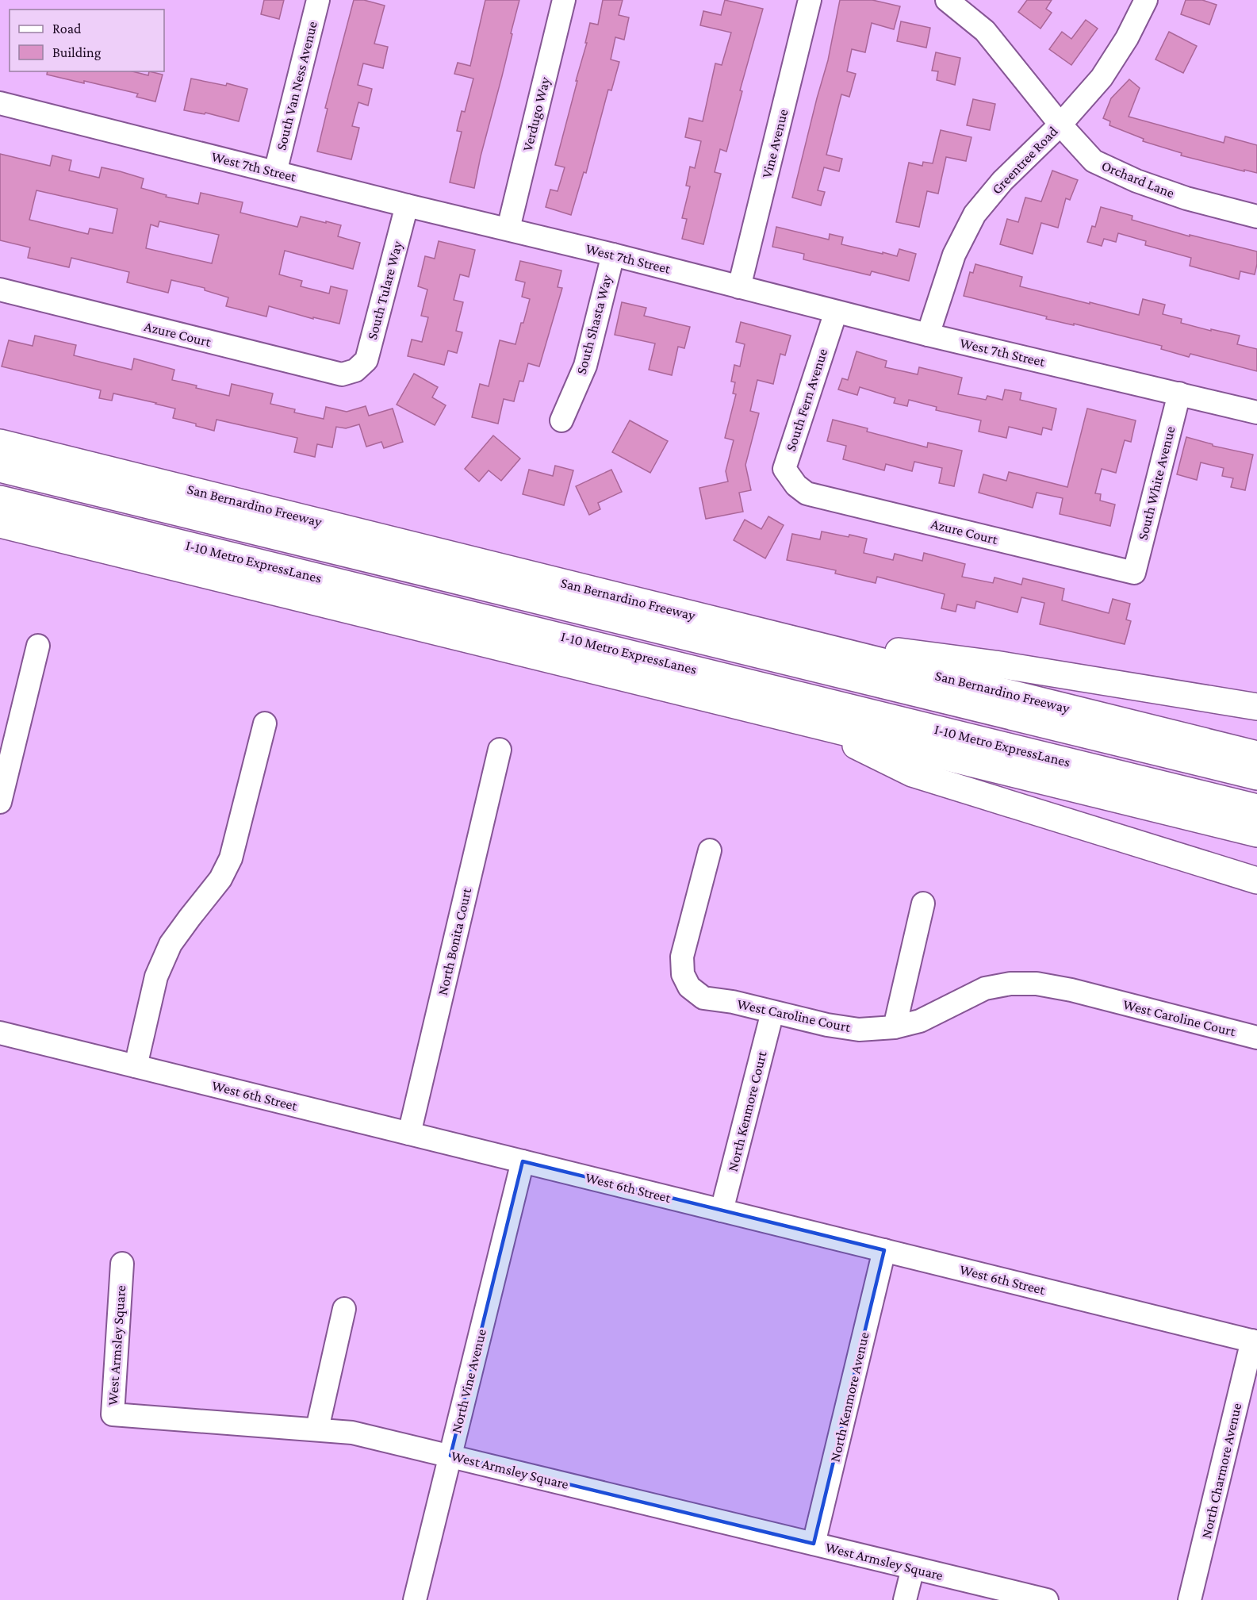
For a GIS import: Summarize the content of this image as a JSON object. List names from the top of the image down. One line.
{"streets":{"highway":["San Bernardino Freeway","I-10 Metro ExpressLanes"],"street":["South Van Ness Avenue","Verdugo Way","Vine Avenue","Greentree Road","West 7th Street","Orchard Lane","South Tulare Way","South Shasta Way","Azure Court","South Fern Avenue","South White Avenue","North Bonita Court","West Caroline Court","West 6th Street","North Kenmore Court","West Armsley Square","North Vine Avenue","North Kenmore Avenue","North Charmore Avenue"]},"crossings":[["South Van Ness Avenue","West 7th Street"],["Verdugo Way","West 7th Street"],["Vine Avenue","West 7th Street"],["Greentree Road","West 7th Street"],["Greentree Road","Orchard Lane"],["West 7th Street","South Tulare Way"],["West 7th Street","South Shasta Way"],["West 7th Street","South Fern Avenue"],["West 7th Street","South White Avenue"],["South Tulare Way","Azure Court"],["Azure Court","South Fern Avenue"],["Azure Court","South White Avenue"],["North Bonita Court","West 6th Street"],["West Caroline Court","North Kenmore Court"],["West 6th Street","North Kenmore Court"],["West 6th Street","North Vine Avenue"],["West 6th Street","North Kenmore Avenue"],["West 6th Street","North Charmore Avenue"],["West Armsley Square","North Vine Avenue"],["West Armsley Square","North Kenmore Avenue"]],"legend":["Road","Building"]}
